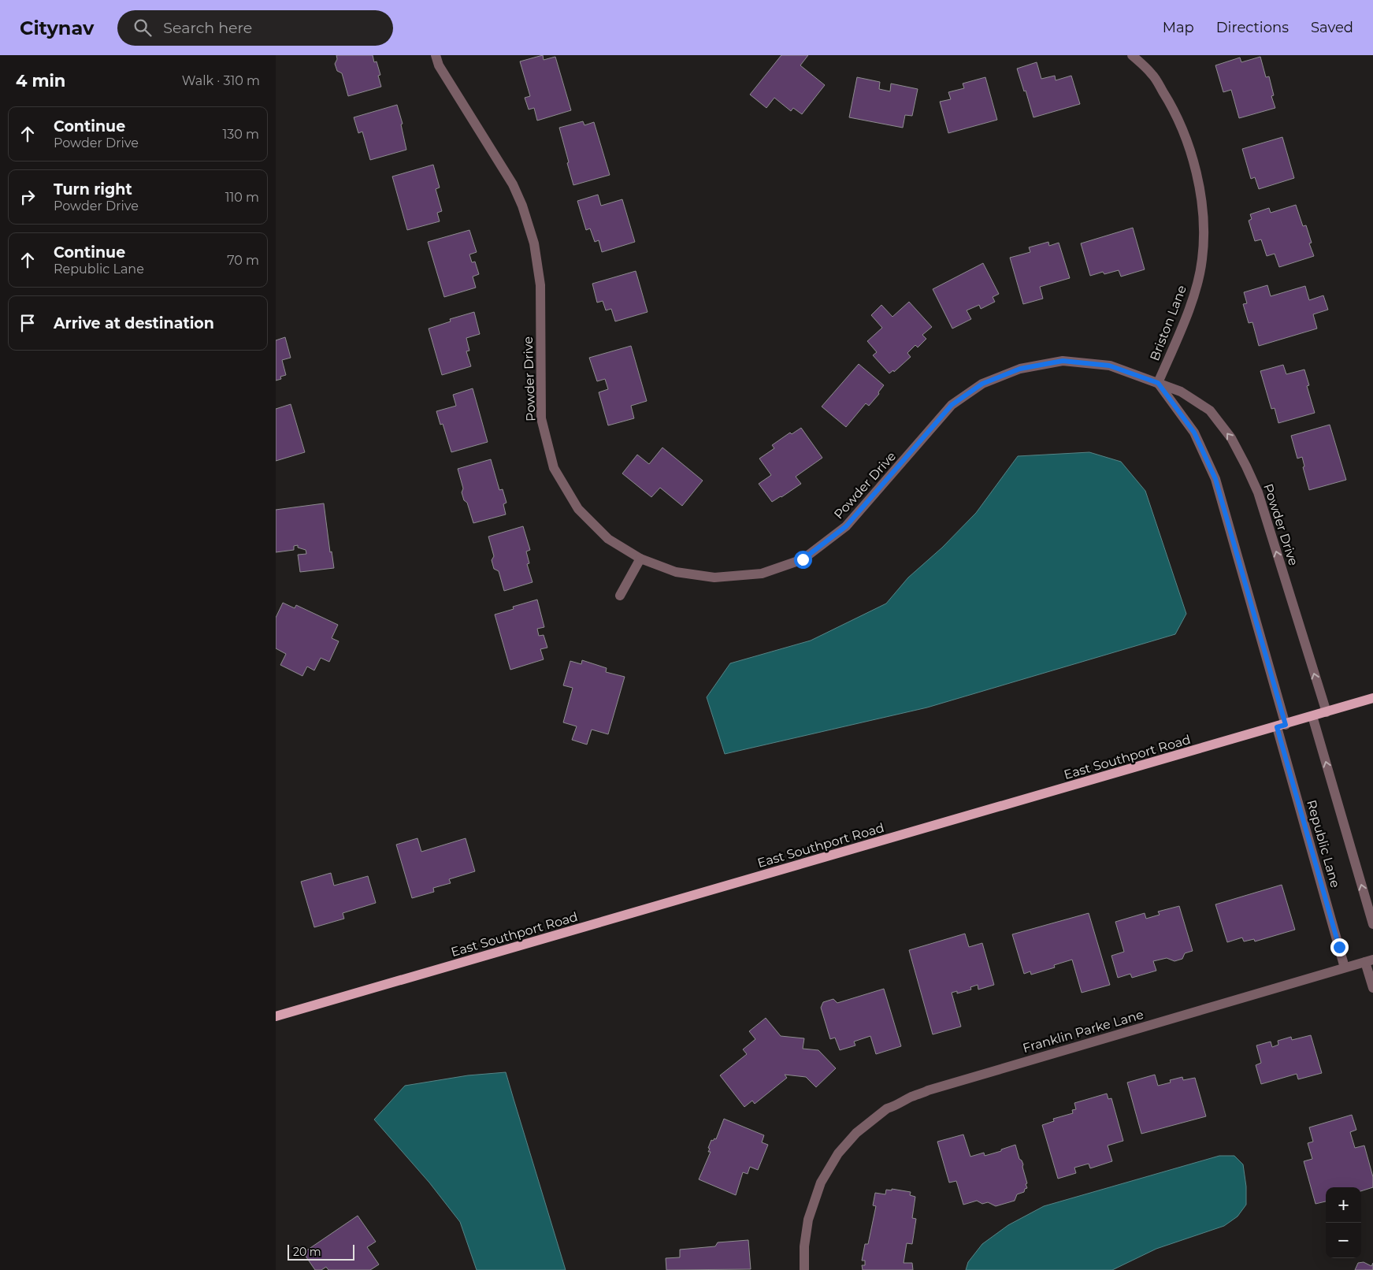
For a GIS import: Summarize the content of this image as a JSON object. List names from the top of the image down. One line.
{"streets":{"main road":["East Southport Road"],"street":["Briston Lane","Powder Drive","Republic Lane","Franklin Parke Lane"]},"crossings":[["Briston Lane","Powder Drive"],["Powder Drive","East Southport Road"],["East Southport Road","Republic Lane"],["Republic Lane","Franklin Parke Lane"]],"scale_bar":"20 m","page":{"header":"Citynav","search":"Search here","nav":["Map","Directions","Saved"],"heading":["4 min","Walk · 310 m"],"list":[["Continue","Powder Drive","130 m"],["Turn right","Powder Drive","110 m"],["Continue","Republic Lane","70 m"],"Arrive at destination"],"map_buttons":["+","−"],"scale":"20 m"}}
